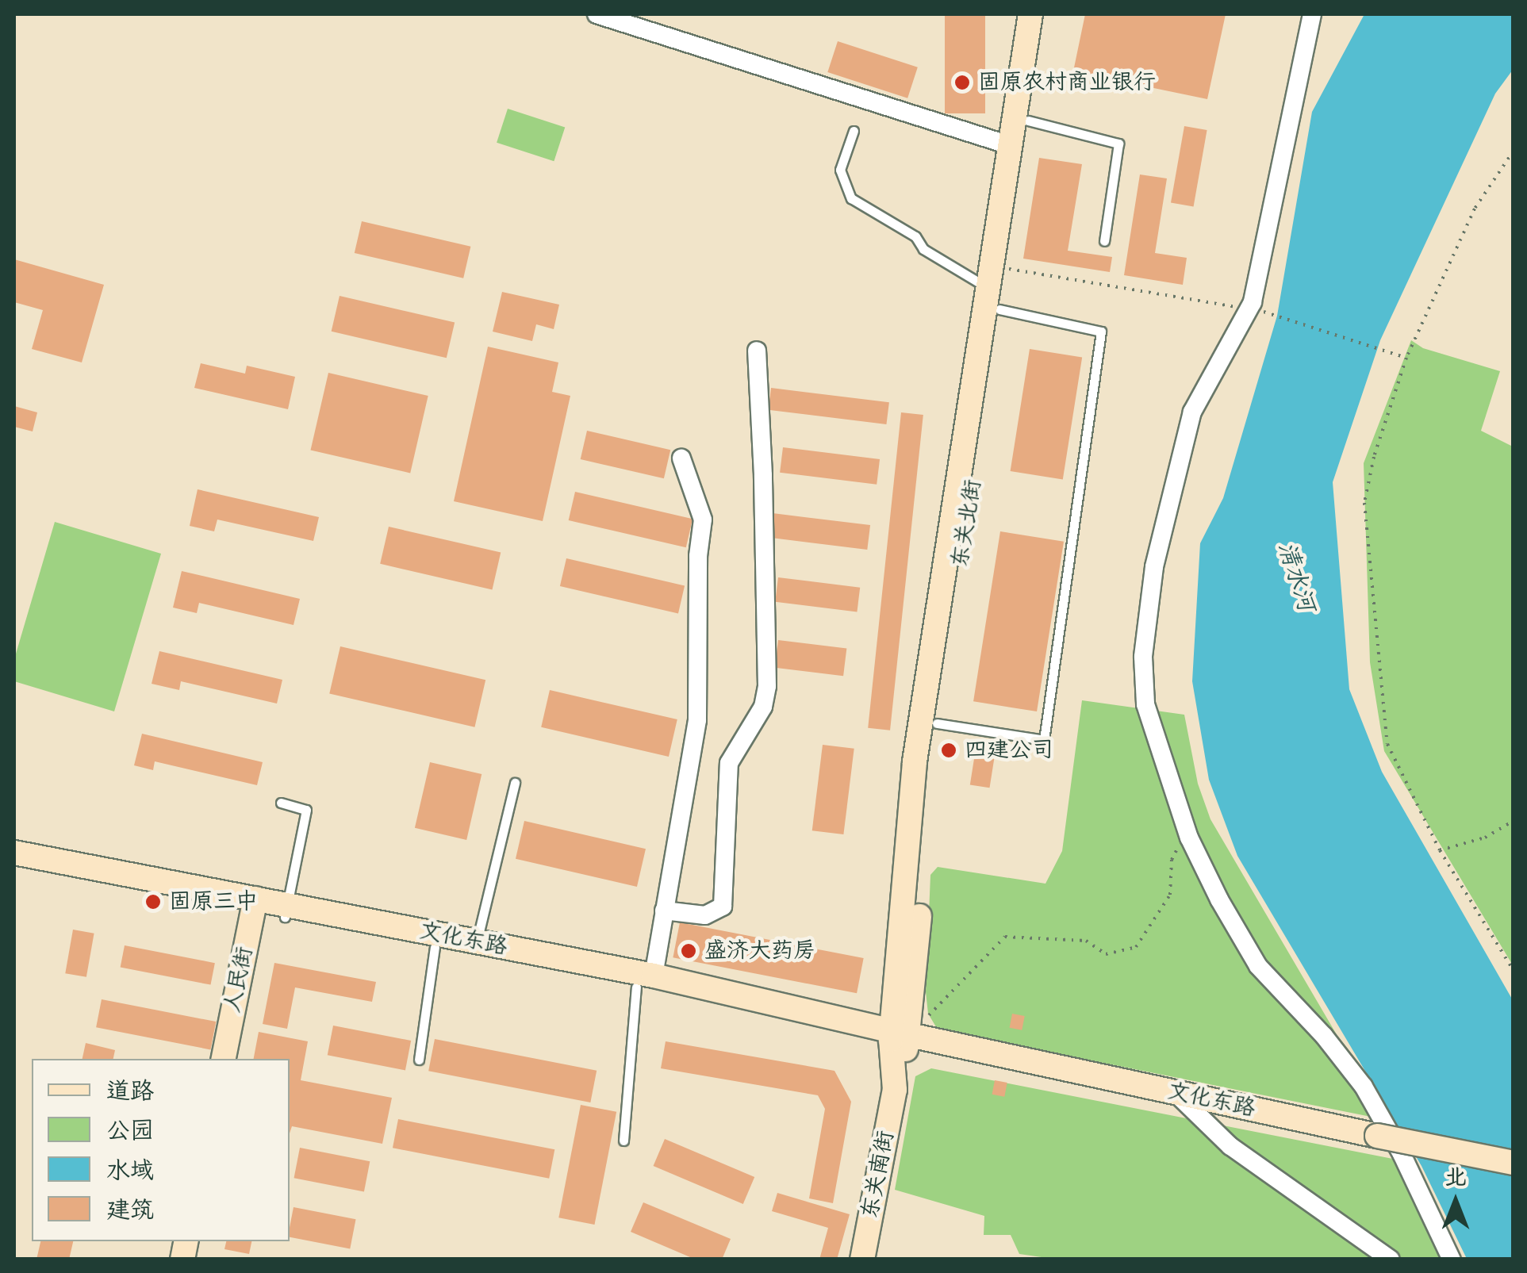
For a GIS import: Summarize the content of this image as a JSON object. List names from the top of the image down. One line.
{"streets":{"main road":["东关北街","文化东路","人民街","东关南街"]},"crossings":[["东关北街","文化东路"],["东关北街","东关南街"],["文化东路","人民街"],["文化东路","东关南街"]],"water":["清水河"],"places":["固原农村商业银行","四建公司","固原三中","盛济大药房"],"legend":["道路","公园","水域","建筑"],"north":"top"}
